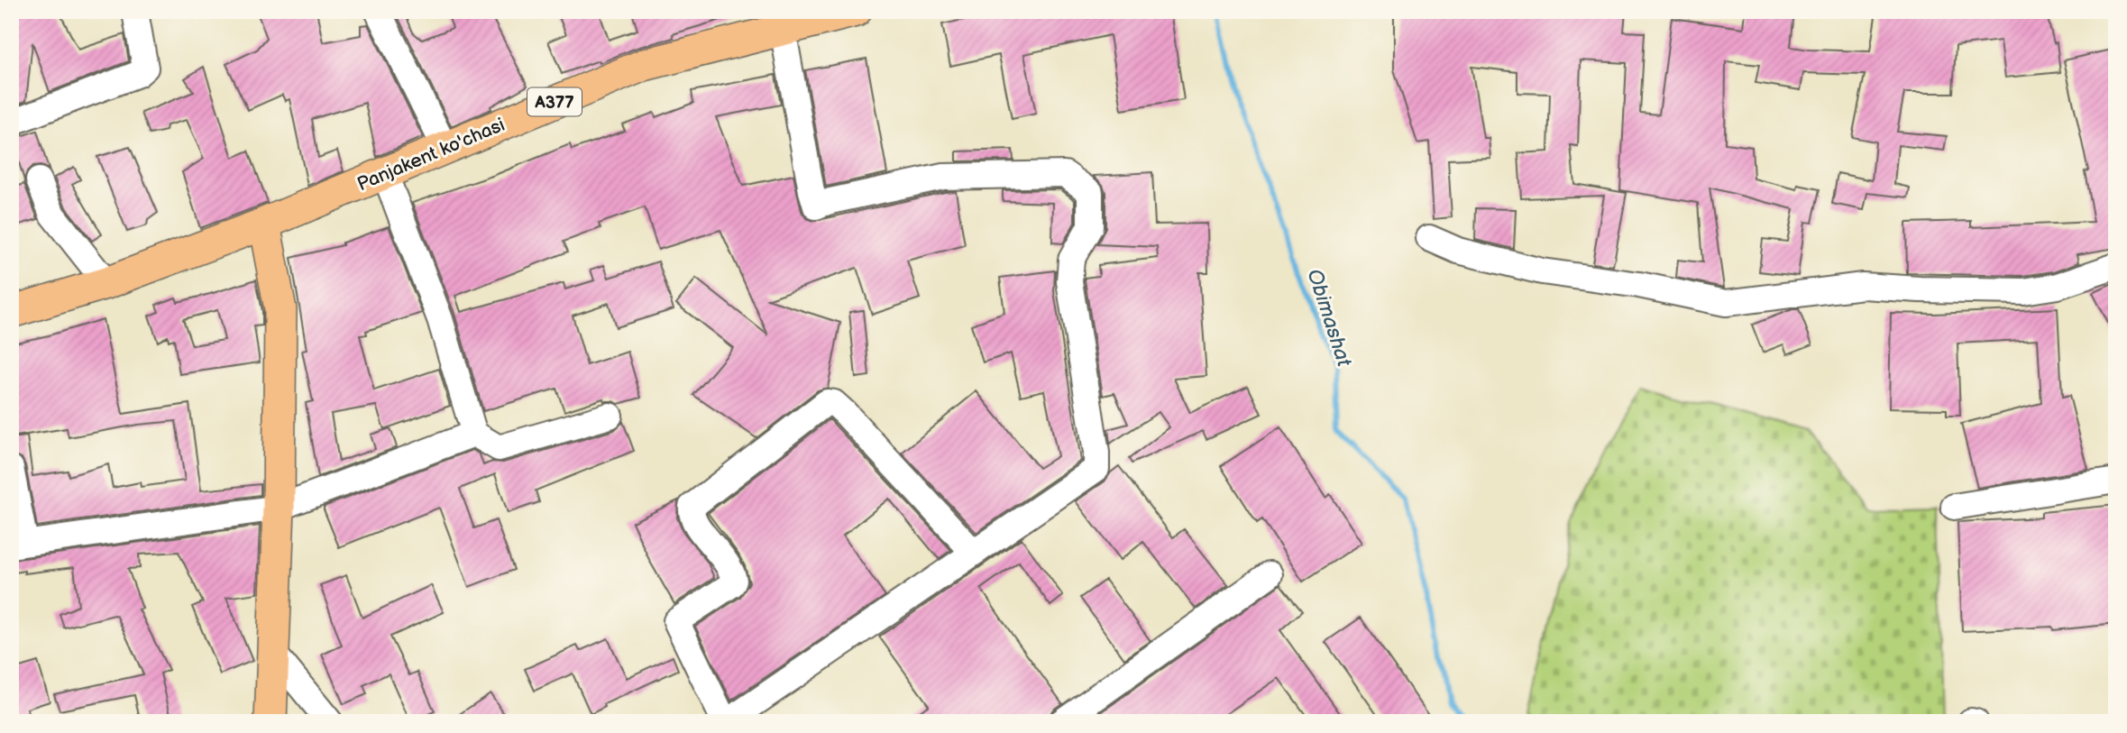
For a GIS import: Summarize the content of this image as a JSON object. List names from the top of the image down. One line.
{"streets":{"main road":["A377","Panjakent ko'chasi"]},"water":["Obimashat"]}
